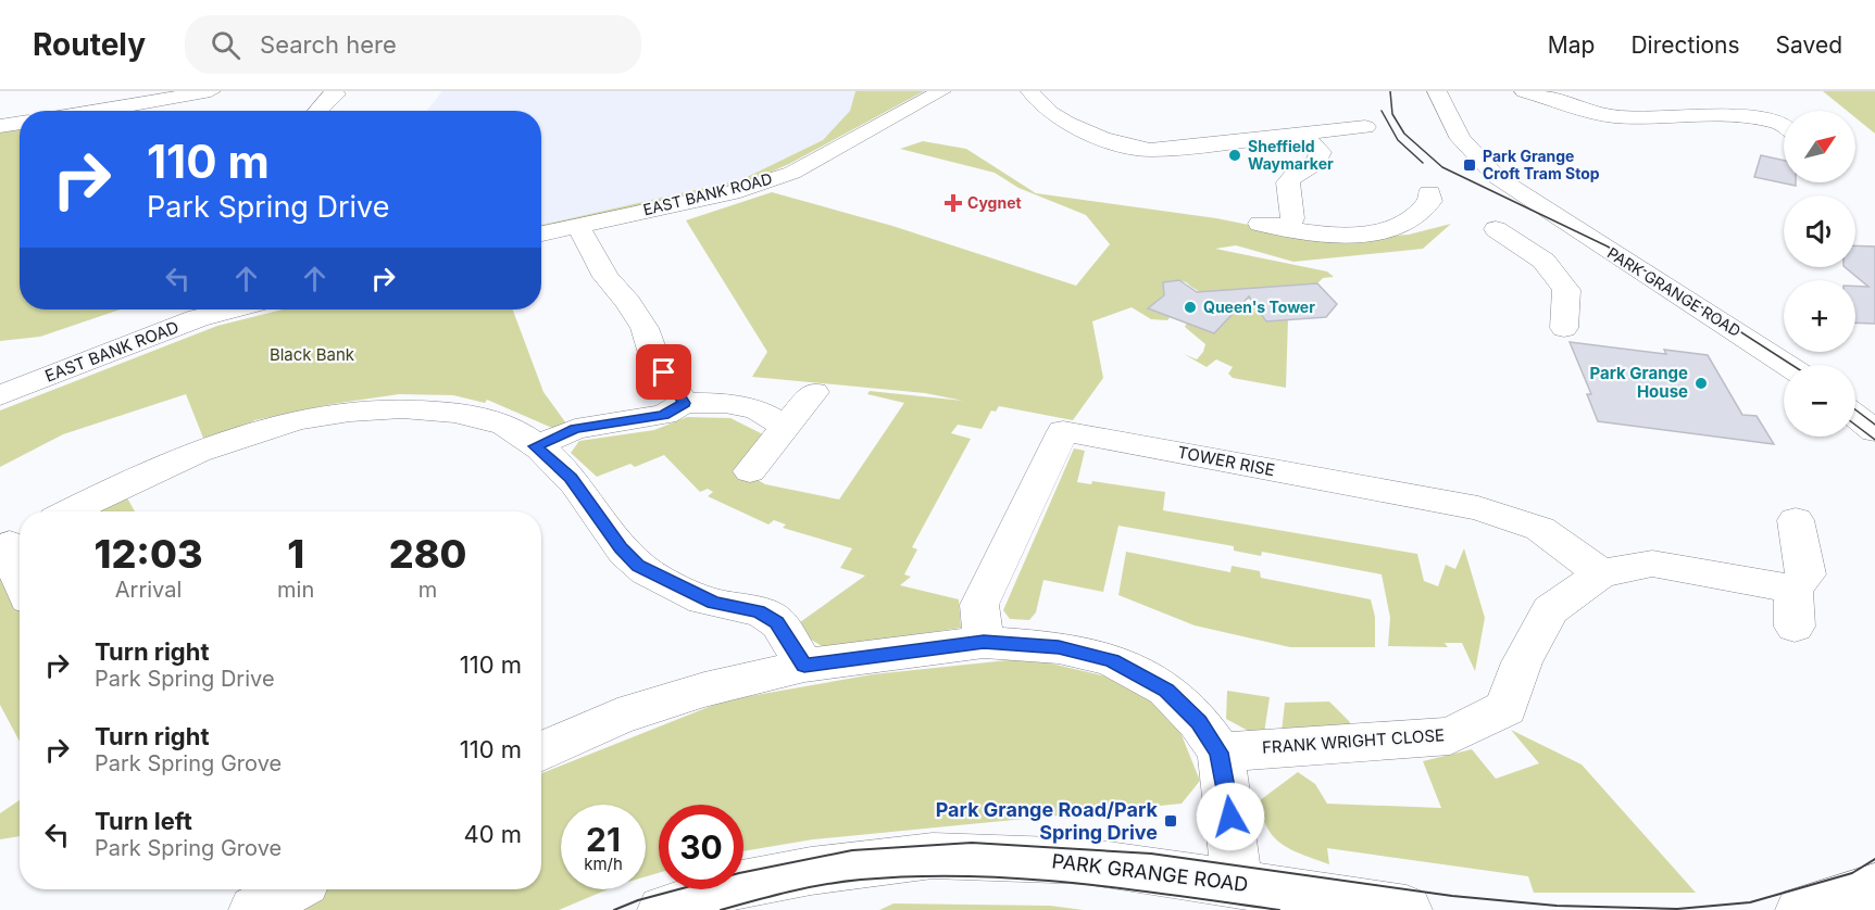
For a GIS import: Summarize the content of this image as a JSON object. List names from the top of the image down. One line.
{"streets":{"street":["EAST BANK ROAD","PARK GRANGE ROAD","TOWER RISE","FRANK WRIGHT CLOSE"]},"crossings":[["TOWER RISE","FRANK WRIGHT CLOSE"]],"parks":["Black Bank"],"places":{"other":["Sheffield Waymarker","Queen's Tower","Park Grange House"],"transit":["Park Grange Croft Tram Stop","Park Grange Road/Park Spring Drive"],"health":["Cygnet"]},"north":"top right","page":{"header":"Routely","search":"Search here","nav":["Map","Directions","Saved"],"map_buttons":["+","−"],"turn":["110 m","Park Spring Drive"],"eta":["12:03","Arrival","1","min","280","m"],"list":[{"name":"Turn right","note":"Park Spring Drive","value":"110 m"},{"name":"Turn right","note":"Park Spring Grove","value":"110 m"},{"name":"Turn left","note":"Park Spring Grove","value":"40 m"}],"speed":"21 km/h","limit":"30"}}
